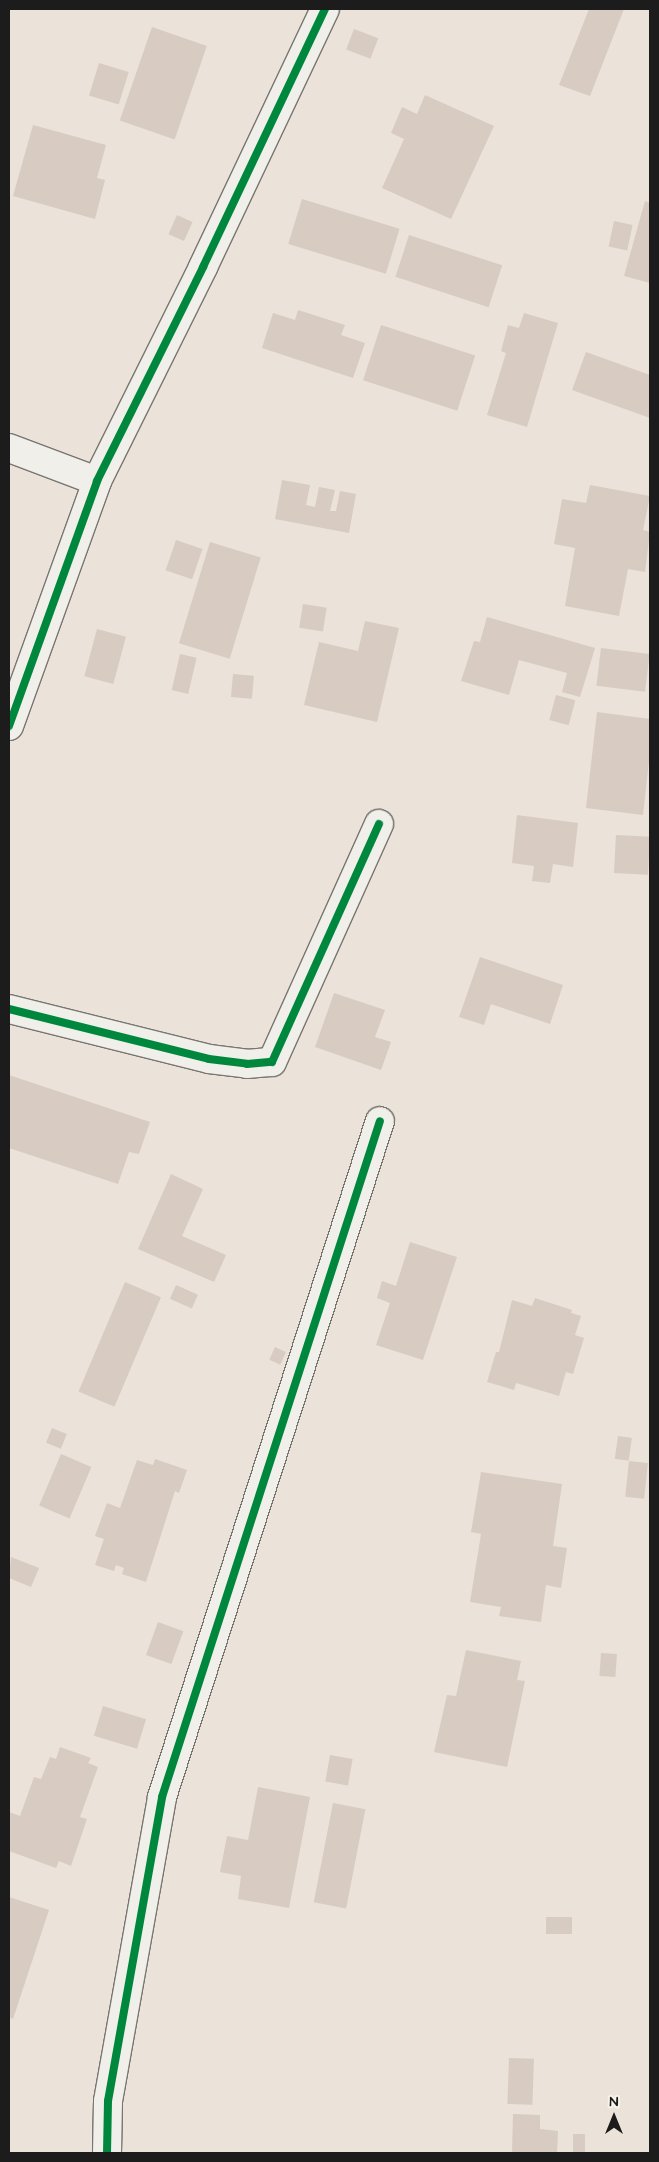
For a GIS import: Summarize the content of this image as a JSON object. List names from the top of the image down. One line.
{"north":"top"}
